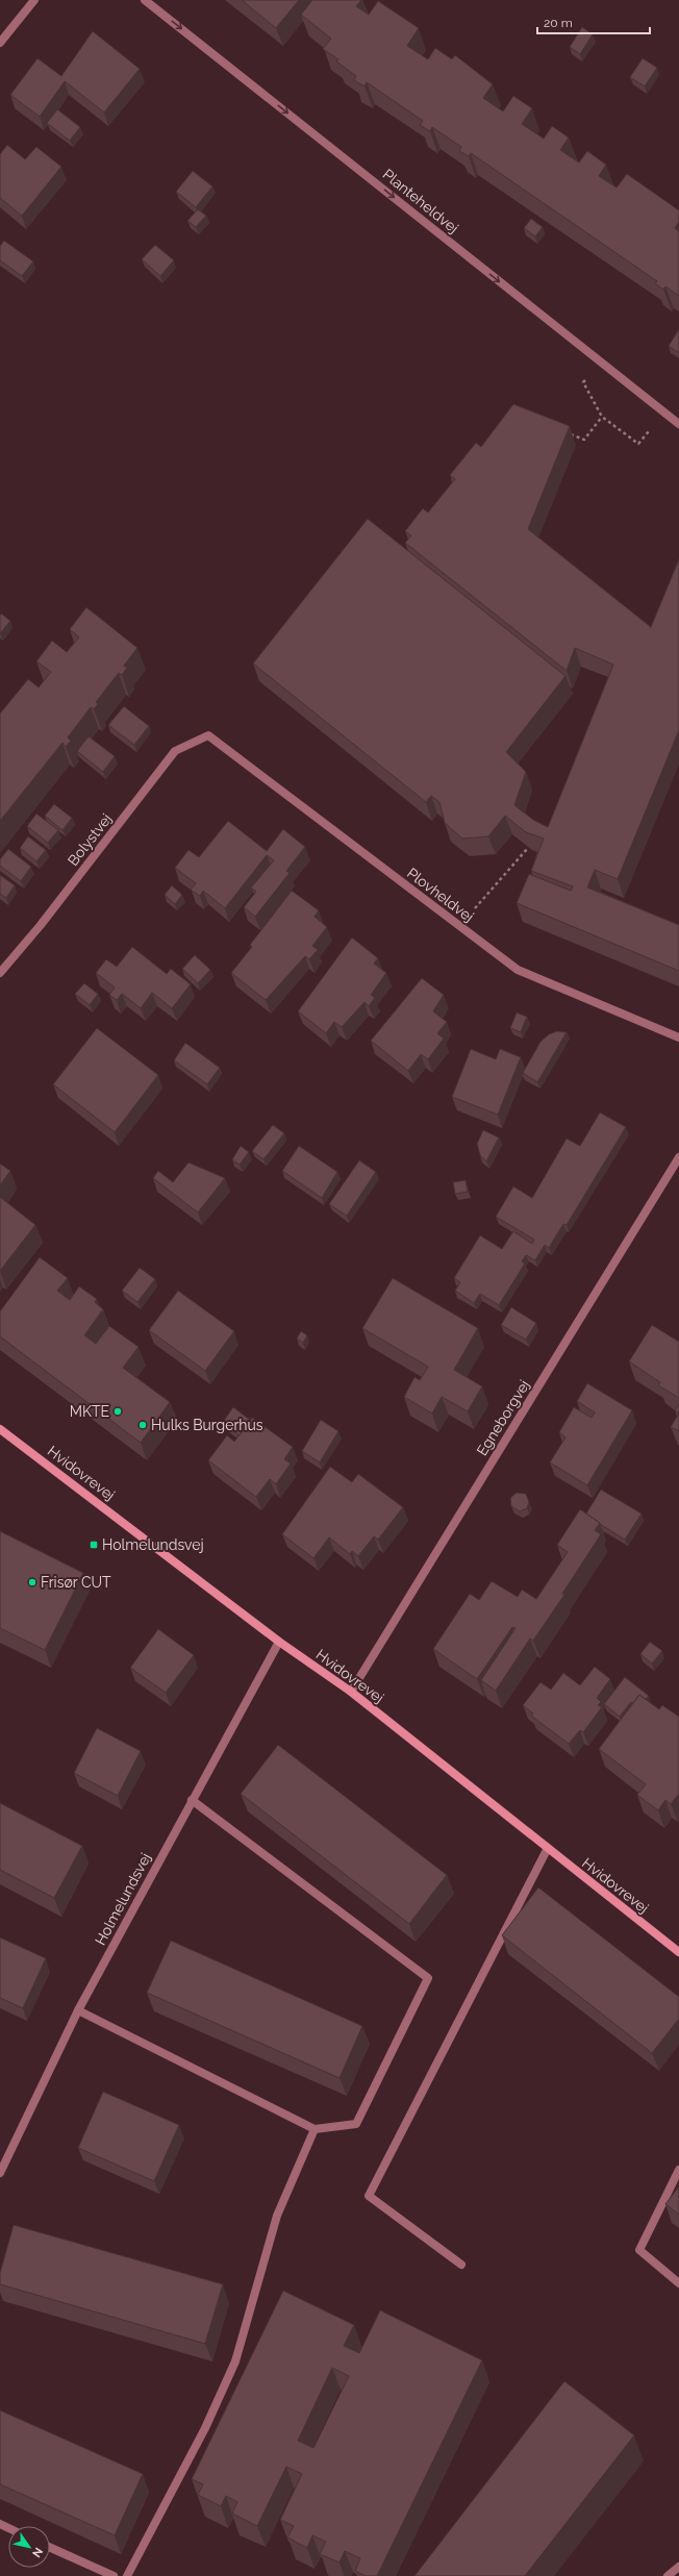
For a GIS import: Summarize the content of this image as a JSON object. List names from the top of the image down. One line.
{"streets":{"street":["Planteheldvej","Bolystvej","Plovheldvej","Egneborgvej","Hvidovrevej","Holmelundsvej"]},"crossings":[["Bolystvej","Plovheldvej"],["Egneborgvej","Hvidovrevej"],["Hvidovrevej","Holmelundsvej"]],"one_way":["Planteheldvej"],"places":{"other":["MKTE","Hulks Burgerhus","Frisør CUT"],"transit":["Holmelundsvej"]},"scale_bar":"20 m","north":"bottom right"}
